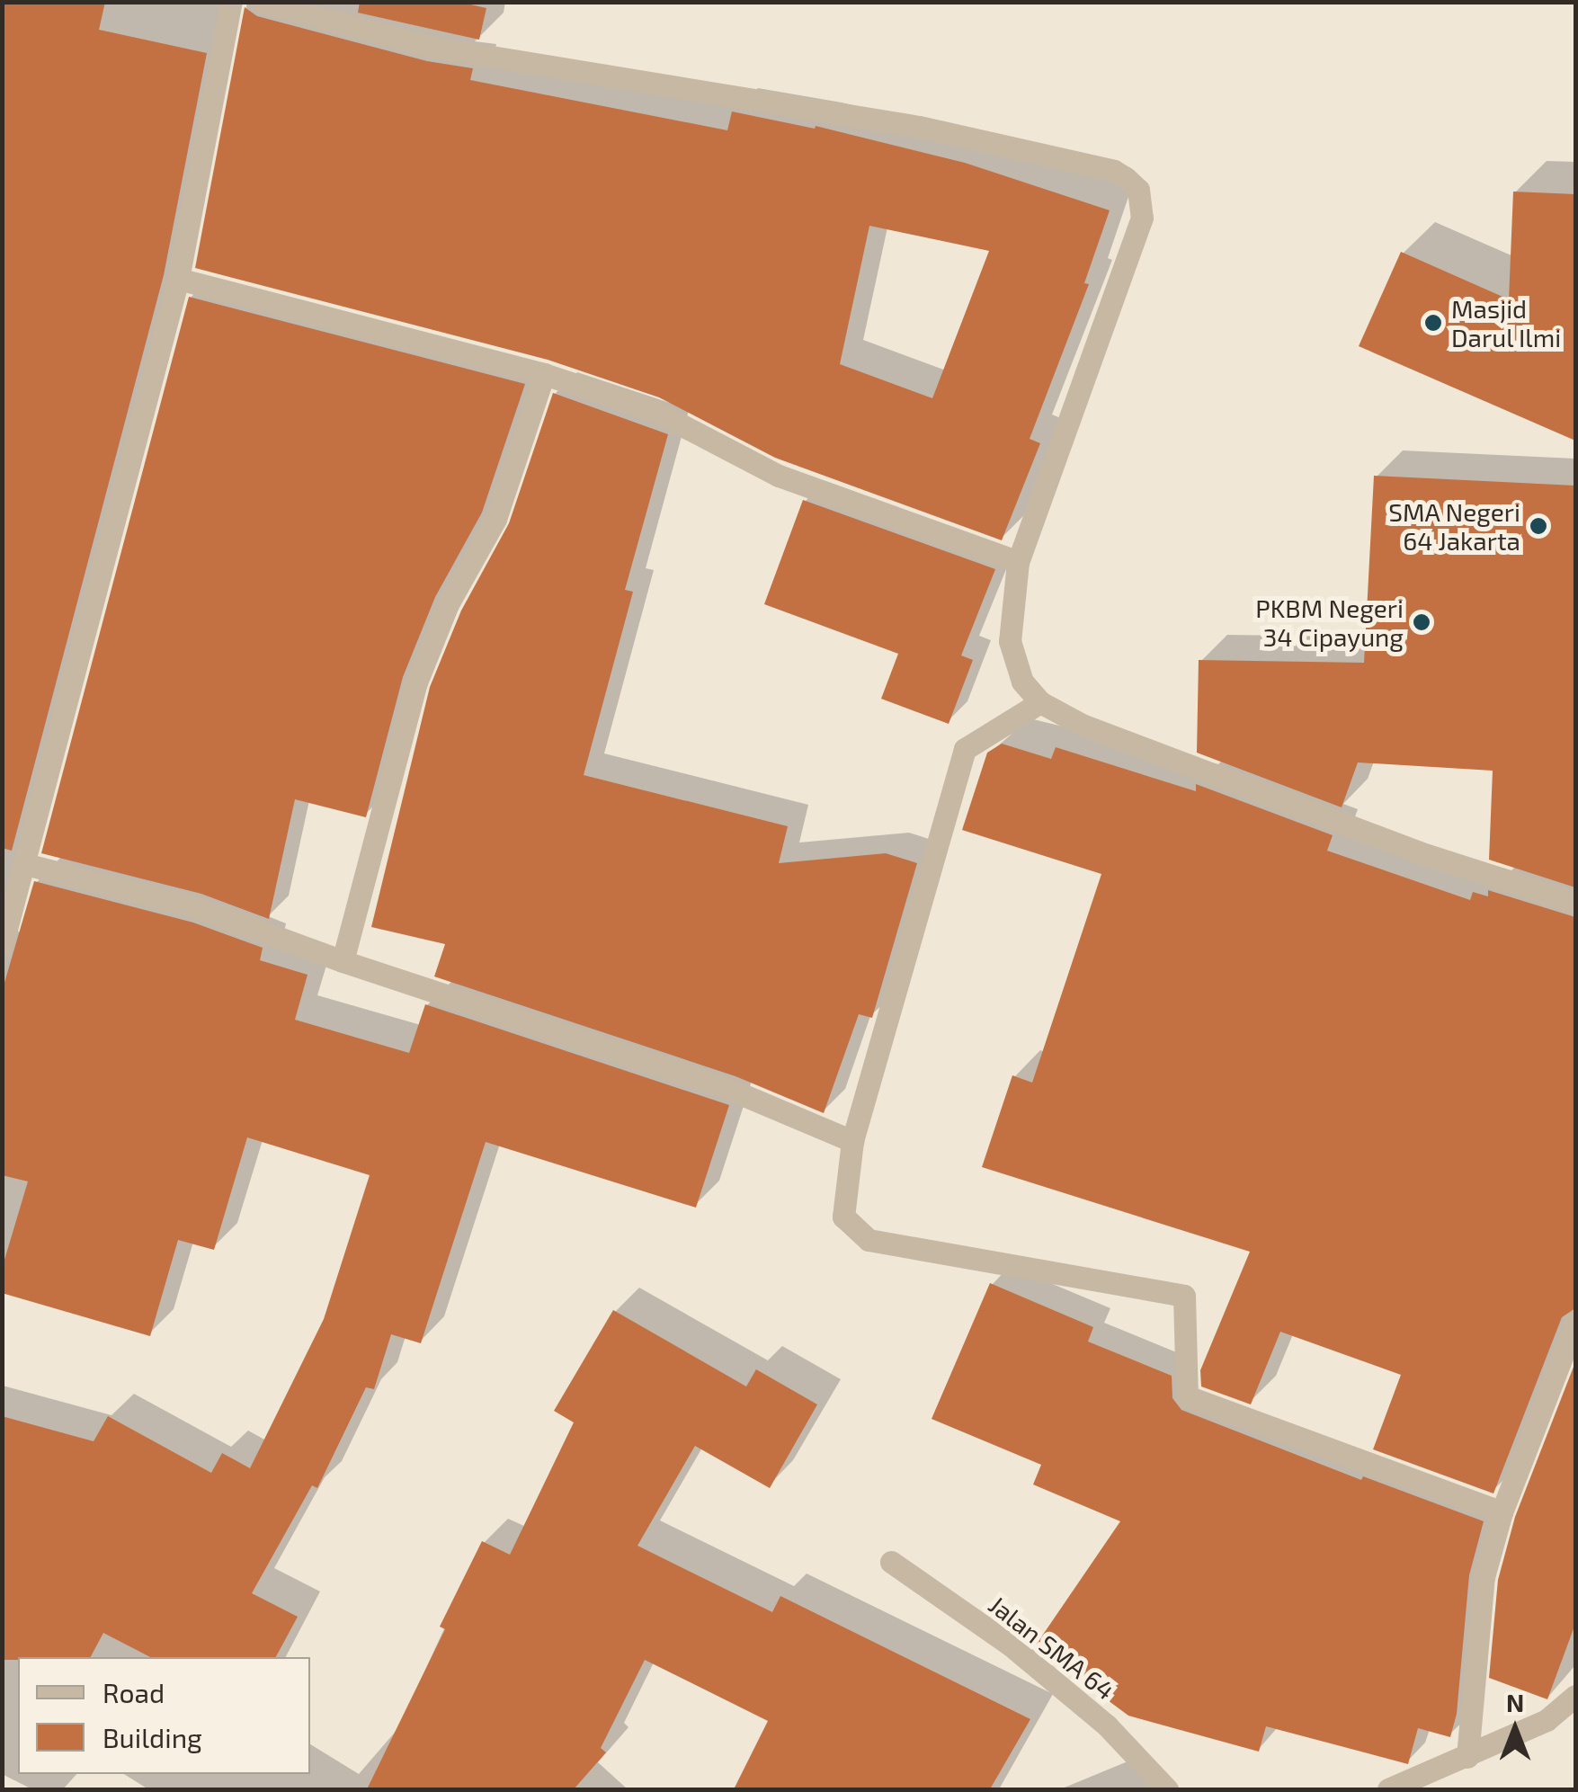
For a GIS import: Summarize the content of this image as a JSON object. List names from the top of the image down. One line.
{"streets":{"street":["Jalan SMA 64"]},"places":["Masjid Darul Ilmi","SMA Negeri 64 Jakarta","PKBM Negeri 34 Cipayung"],"legend":["Road","Building"],"north":"top"}
